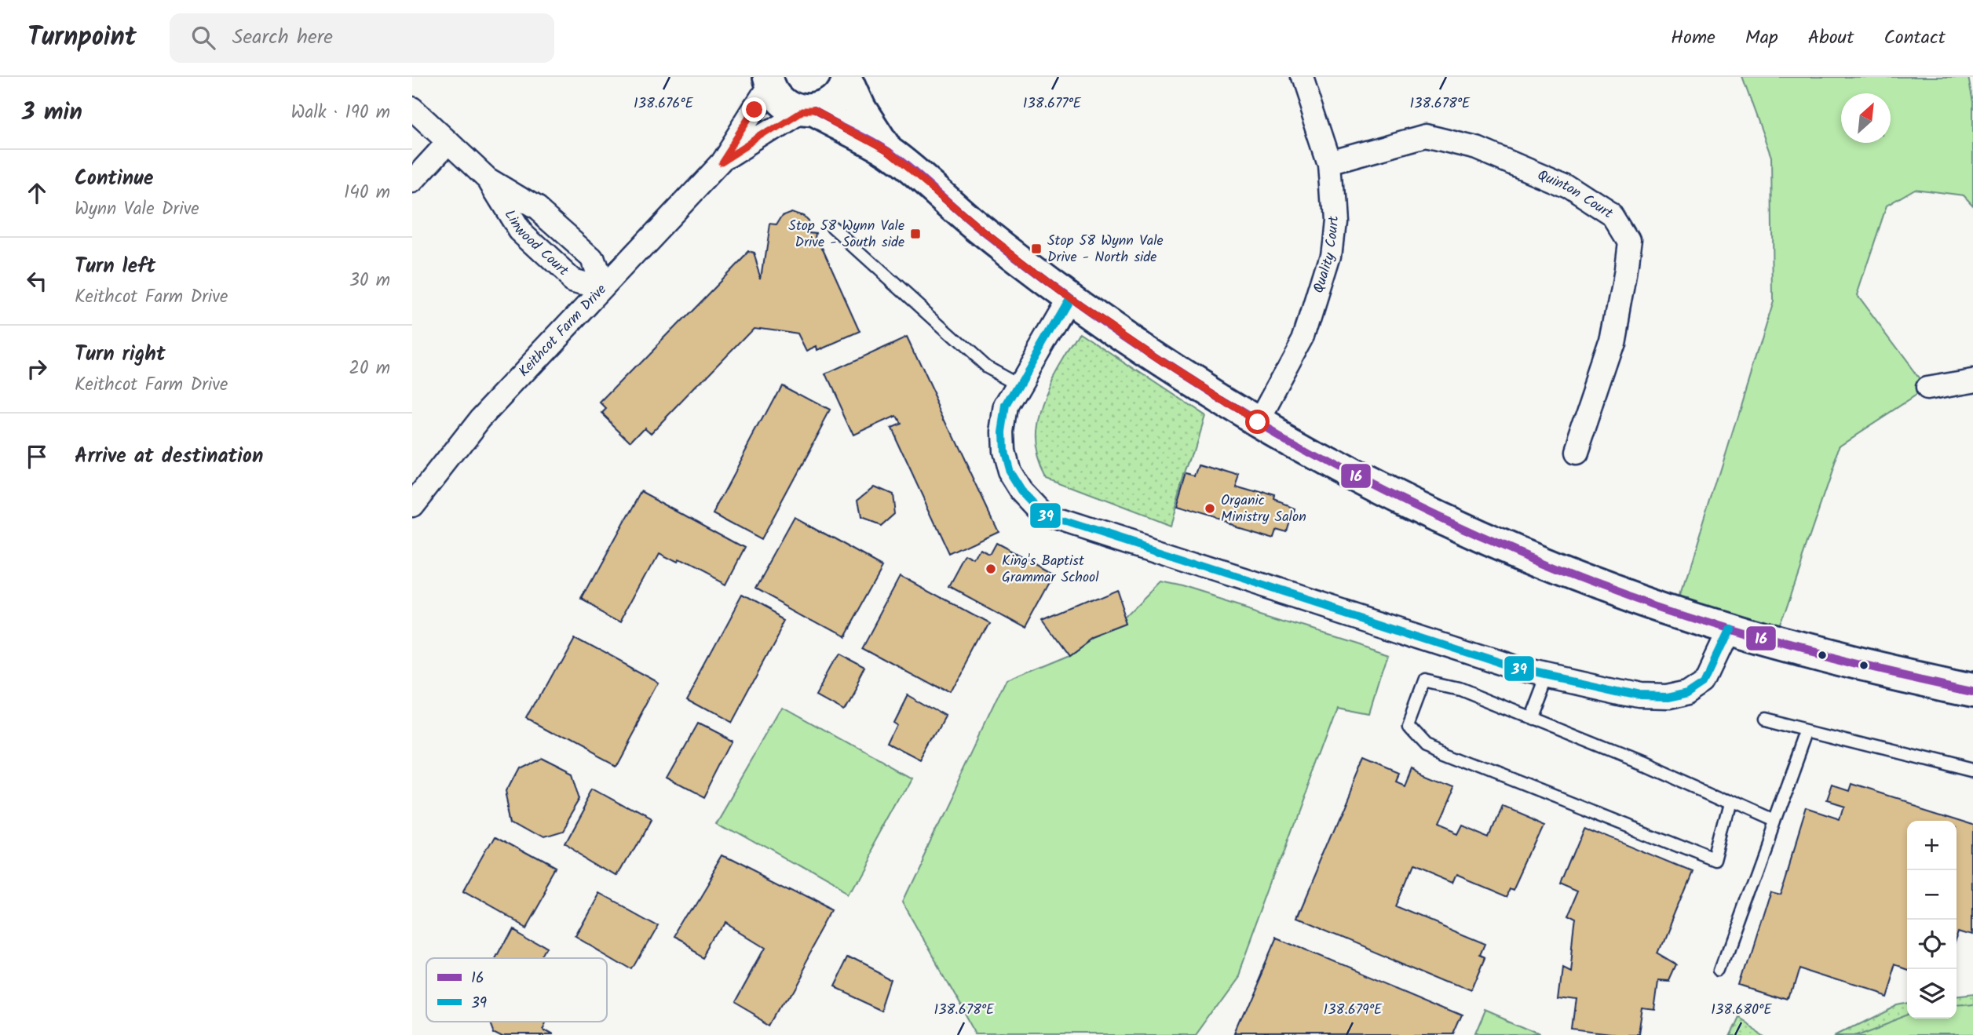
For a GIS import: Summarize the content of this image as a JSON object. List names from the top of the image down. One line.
{"streets":{"street":["Quinton Court","Linwood Court","Quality Court","Keithcot Farm Drive"]},"crossings":[["Quinton Court","Quality Court"],["Linwood Court","Keithcot Farm Drive"]],"places":{"transit":["Stop 58 Wynn Vale Drive - South side","Stop 58 Wynn Vale Drive - North side"],"other":["Organic Ministry Salon","King's Baptist Grammar School"]},"lines":["transit line 16","transit line 39"],"legend":["16","39"],"north":"top right","page":{"header":"Turnpoint","search":"Search here","nav":["Home","Map","About","Contact"],"heading":["3 min","Walk · 190 m"],"list":[["Continue","Wynn Vale Drive","140 m"],["Turn left","Keithcot Farm Drive","30 m"],["Turn right","Keithcot Farm Drive","20 m"],"Arrive at destination"],"map_buttons":["+","−"]},"coordinates":["138.676°E","138.677°E","138.678°E","138.679°E","138.680°E"]}
